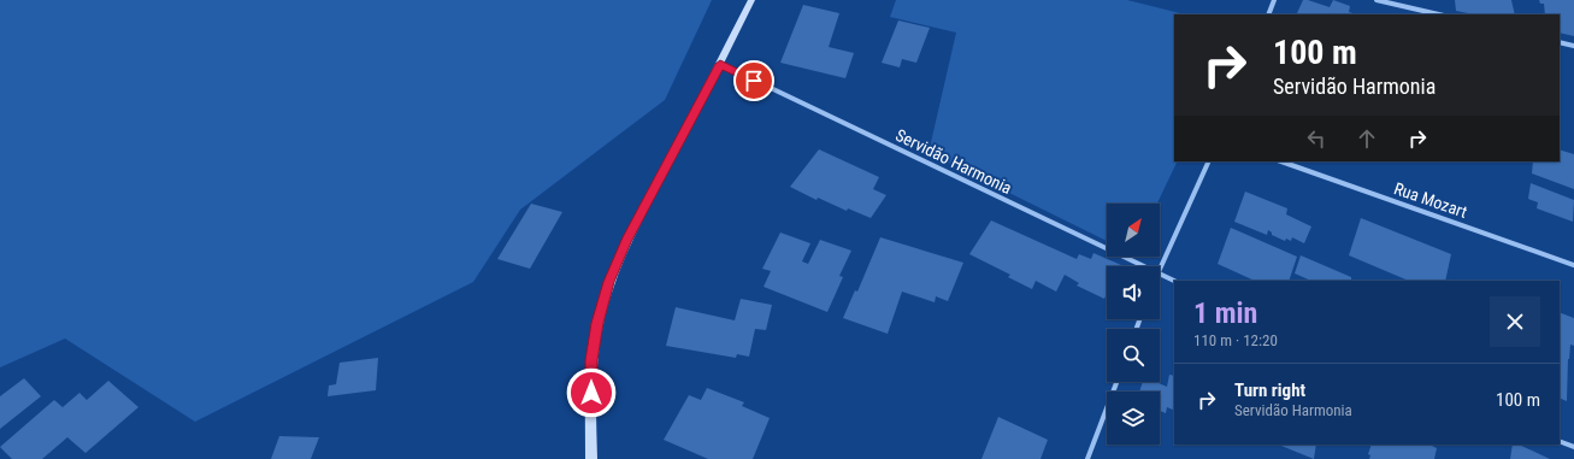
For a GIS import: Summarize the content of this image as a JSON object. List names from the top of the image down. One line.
{"streets":{"street":["Servidão Harmonia","Rua Mozart"]},"north":"top right","page":{"turn":["100 m","Servidão Harmonia"],"heading":["1 min","110 m · 12:20"],"list":[{"name":"Turn right","note":"Servidão Harmonia","value":"100 m"}]}}
